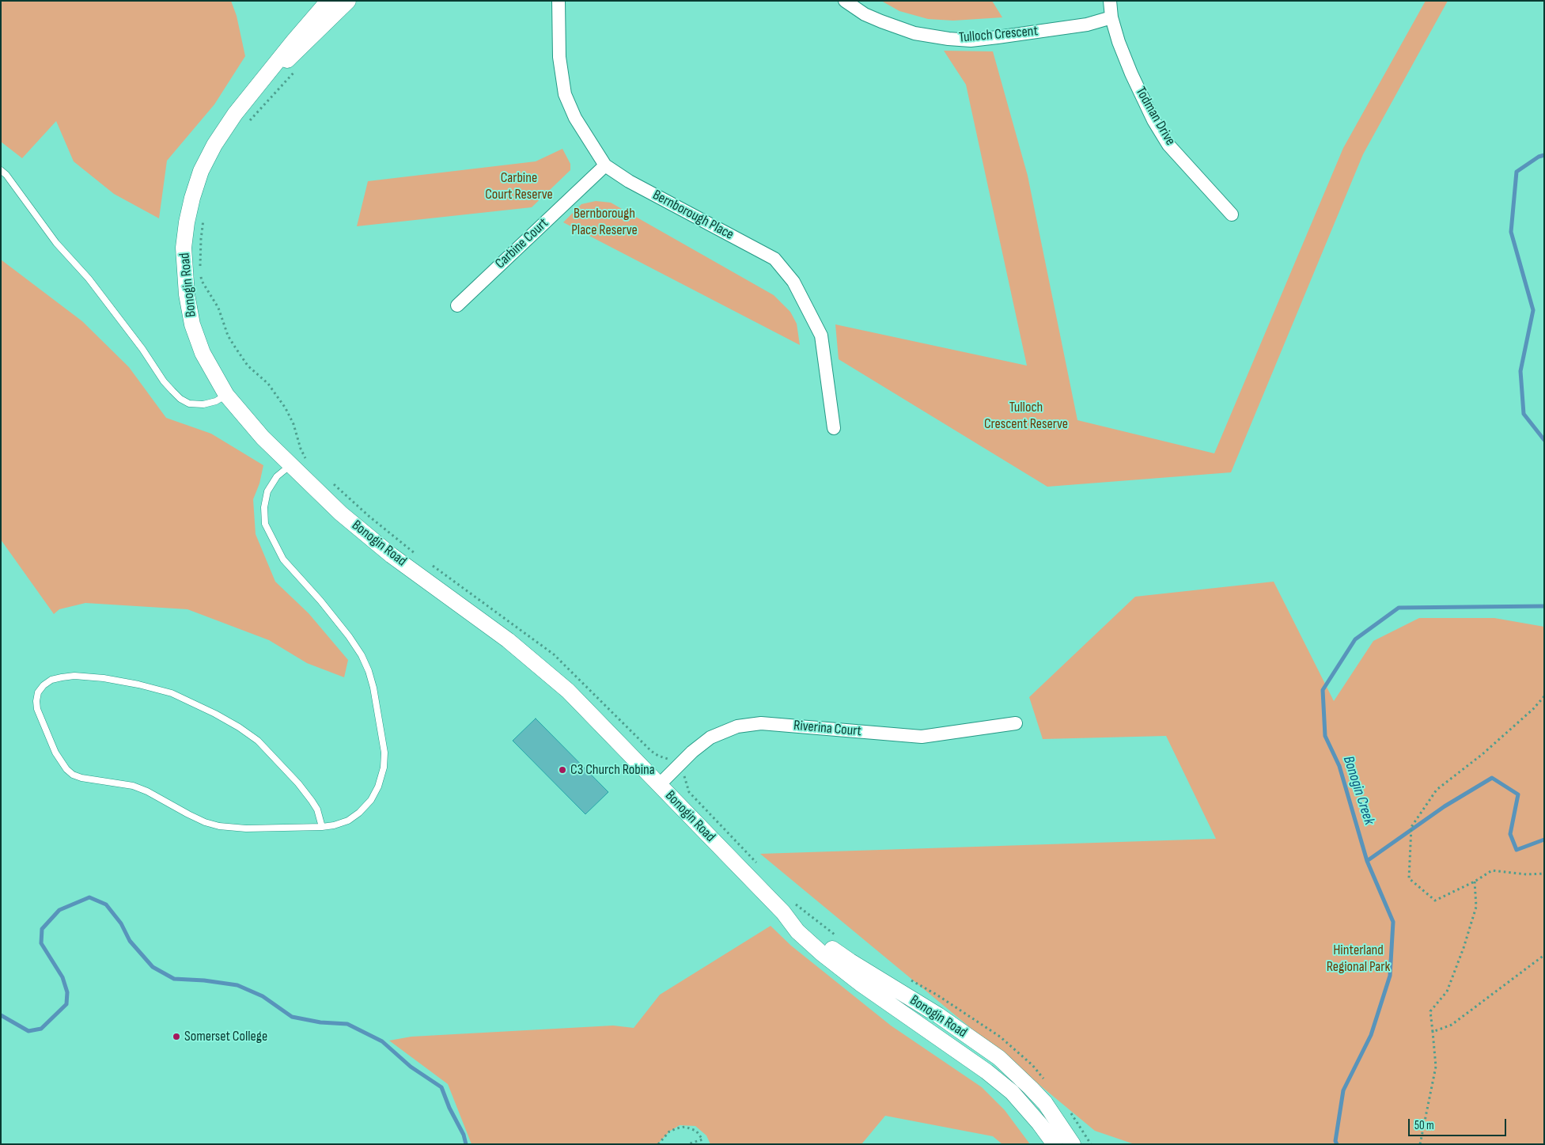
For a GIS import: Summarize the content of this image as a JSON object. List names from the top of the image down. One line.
{"streets":{"street":["Tulloch Crescent","Todman Drive","Bernborough Place","Carbine Court","Bonogin Road","Riverina Court"]},"crossings":[["Tulloch Crescent","Todman Drive"],["Bernborough Place","Carbine Court"],["Bonogin Road","Riverina Court"]],"water":["Bonogin Creek"],"parks":["Carbine Court Reserve","Bernborough Place Reserve","Tulloch Crescent Reserve","Hinterland Regional Park"],"places":["C3 Church Robina","Somerset College"],"scale_bar":"50 m"}
